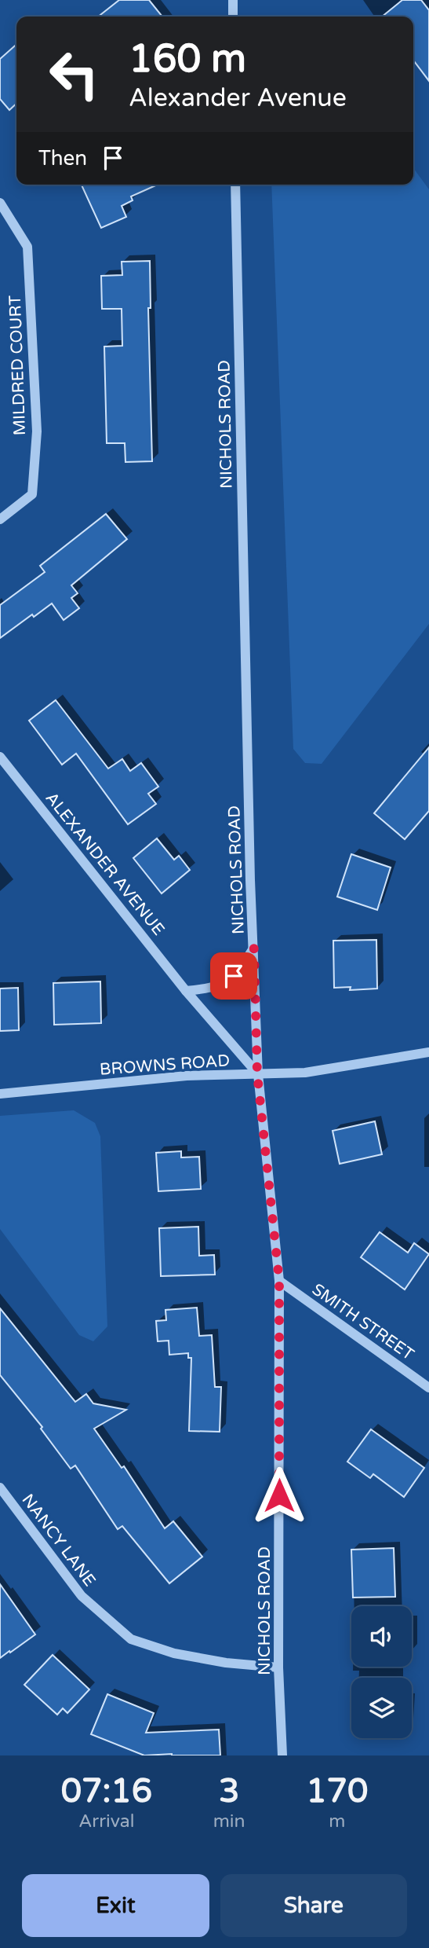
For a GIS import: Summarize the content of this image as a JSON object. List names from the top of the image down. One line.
{"streets":{"street":["MILDRED COURT","NICHOLS ROAD","ALEXANDER AVENUE","BROWNS ROAD","SMITH STREET","NANCY LANE"]},"crossings":[["NICHOLS ROAD","ALEXANDER AVENUE"],["NICHOLS ROAD","BROWNS ROAD"],["NICHOLS ROAD","SMITH STREET"],["NICHOLS ROAD","NANCY LANE"],["ALEXANDER AVENUE","BROWNS ROAD"]],"page":{"turn":["160 m","Alexander Avenue"],"then":"Then","eta":["07:16","Arrival","3","min","170","m"],"buttons":["Exit","Share"]}}
